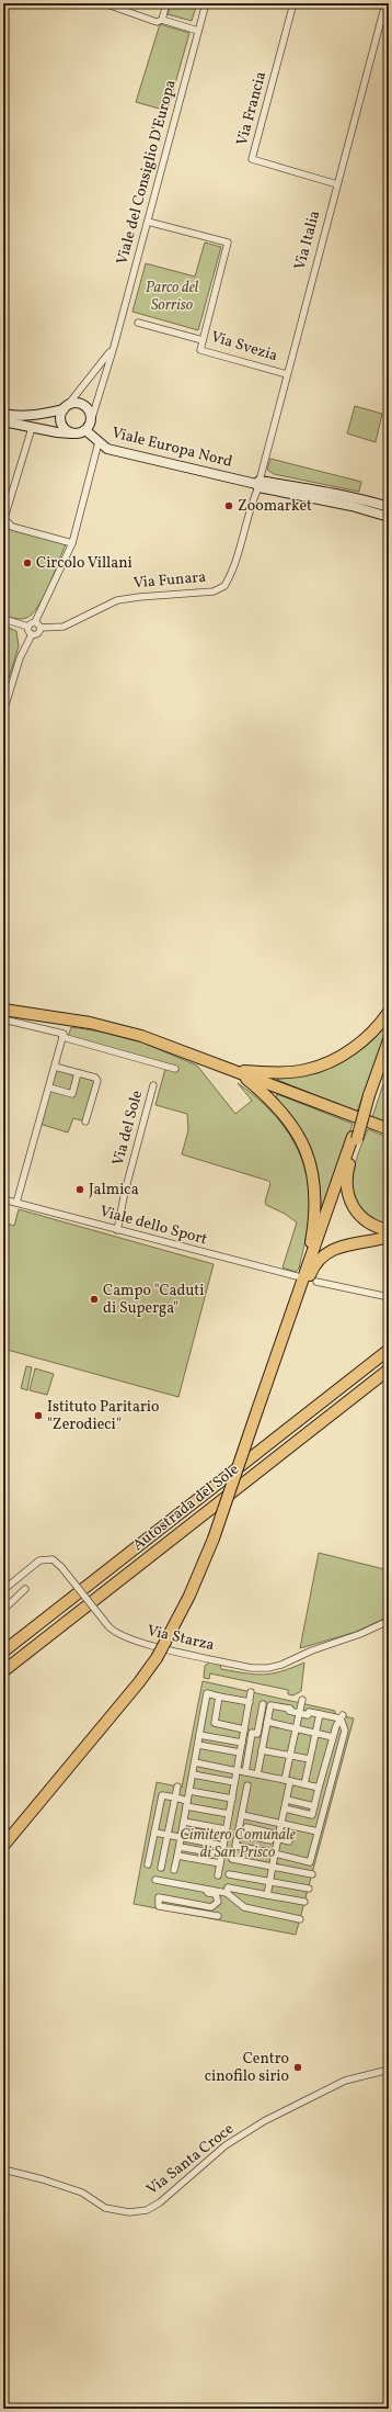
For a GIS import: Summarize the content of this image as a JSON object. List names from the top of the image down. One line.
{"streets":{"highway":["Autostrada del Sole"],"street":["Via Francia","Viale del Consiglio D'Europa","Via Italia","Via Svezia","Viale Europa Nord","Via Funara","Via del Sole","Viale dello Sport","Via Starza","Via Santa Croce"]},"crossings":[["Via Francia","Via Italia"],["Viale del Consiglio D'Europa","Viale Europa Nord"],["Via Italia","Via Svezia"],["Via Italia","Viale Europa Nord"],["Via Italia","Via Funara"],["Viale Europa Nord","Via Funara"],["Via del Sole","Viale dello Sport"]],"parks":["Parco del Sorriso","Cimitero Comunale di San Prisco"],"places":["Zoomarket","Circolo Villani","Jalmica","Campo \"Caduti di Superga\"","Istituto Paritario \"Zerodieci\"","Centro cinofilo sirio"]}
